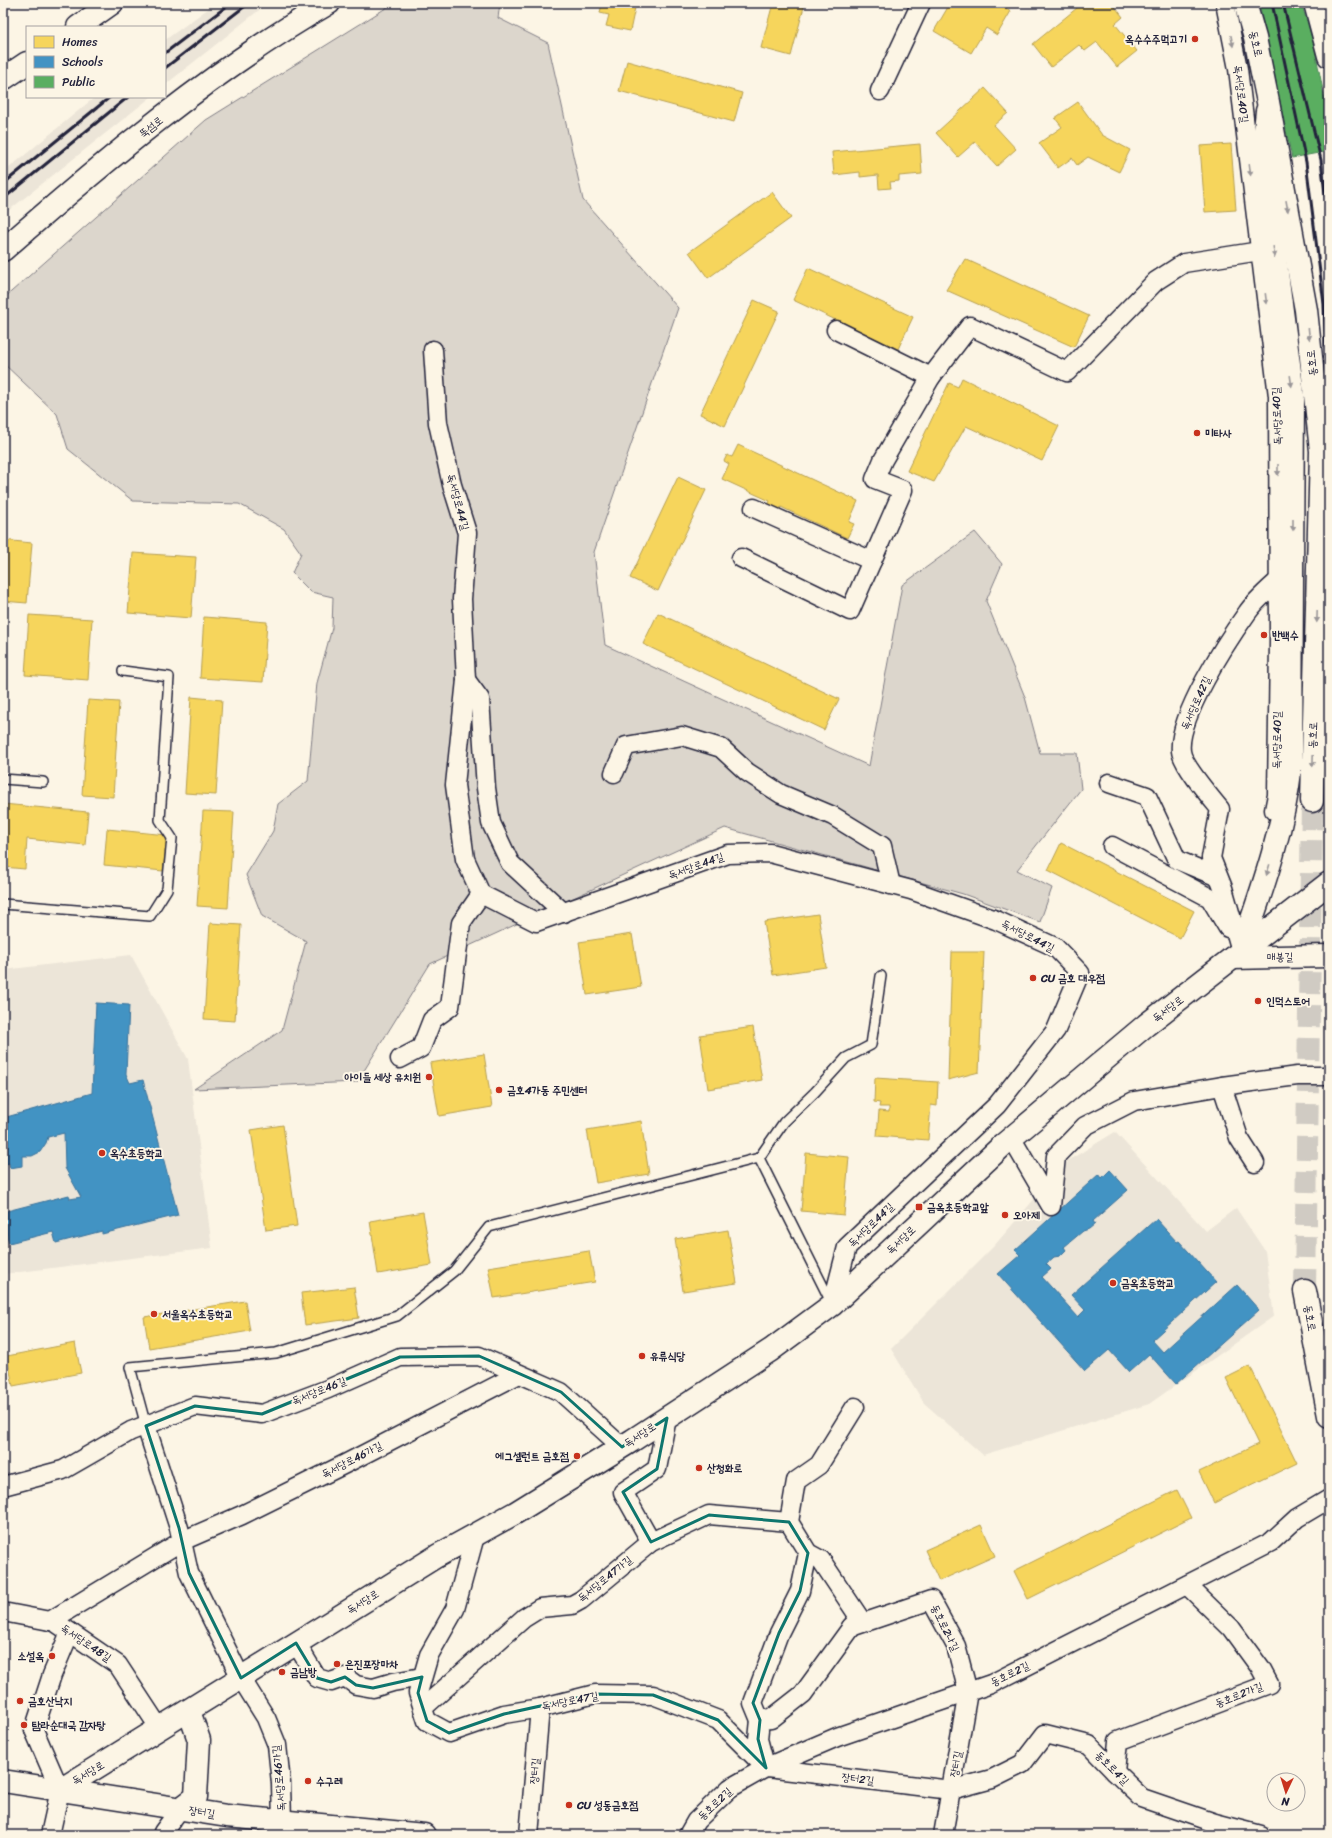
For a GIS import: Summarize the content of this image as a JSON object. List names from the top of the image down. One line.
{"streets":{"main road":["동호로","뚝섬로","매봉길","독서당로","장터길"],"street":["독서당로40길","독서당로44길","독서당로42길","독서당로46길","독서당로46가길","독서당로47가길","동호로2나길","독서당로48길","동호로2길","동호로2가길","독서당로47길","동호로4길","장터2길"]},"crossings":[["독서당로40길","독서당로42길"],["독서당로44길","독서당로"],["독서당로42길","매봉길"],["독서당로42길","독서당로"],["매봉길","독서당로"],["독서당로","독서당로46길"],["독서당로","독서당로46가길"],["독서당로","독서당로47가길"],["독서당로","독서당로48길"],["독서당로","독서당로47길"],["독서당로","장터길"],["독서당로46길","독서당로46가길"],["독서당로46가길","독서당로48길"],["독서당로46가길","장터길"],["독서당로47가길","독서당로47길"],["동호로2나길","동호로2길"],["동호로2나길","장터길"],["동호로2길","동호로2가길"],["동호로2길","독서당로47길"],["동호로2길","장터길"],["동호로2길","장터2길"],["동호로2가길","동호로4길"],["독서당로47길","장터길"],["독서당로47길","장터2길"],["장터길","동호로4길"],["장터길","장터2길"],["동호로4길","장터2길"]],"one_way":["독서당로40길"],"places":{"other":["옥수수주먹고기","미타사","반백수","CU 금호 대우점","인덕스토어","아이들 세상 유치원","금호4가동 주민센터","옥수초등학교","오아제","금옥초등학교","서울옥수초등학교","유류식당","에그셀런트 금호점","산청화로","소설옥","은진포장마차","금남방","금호산낙지","탐라순대국 감자탕","수구레","CU 성동금호점"],"transit":["금옥초등학교앞"]},"legend":["Homes","Schools","Public"],"north":"bottom"}
